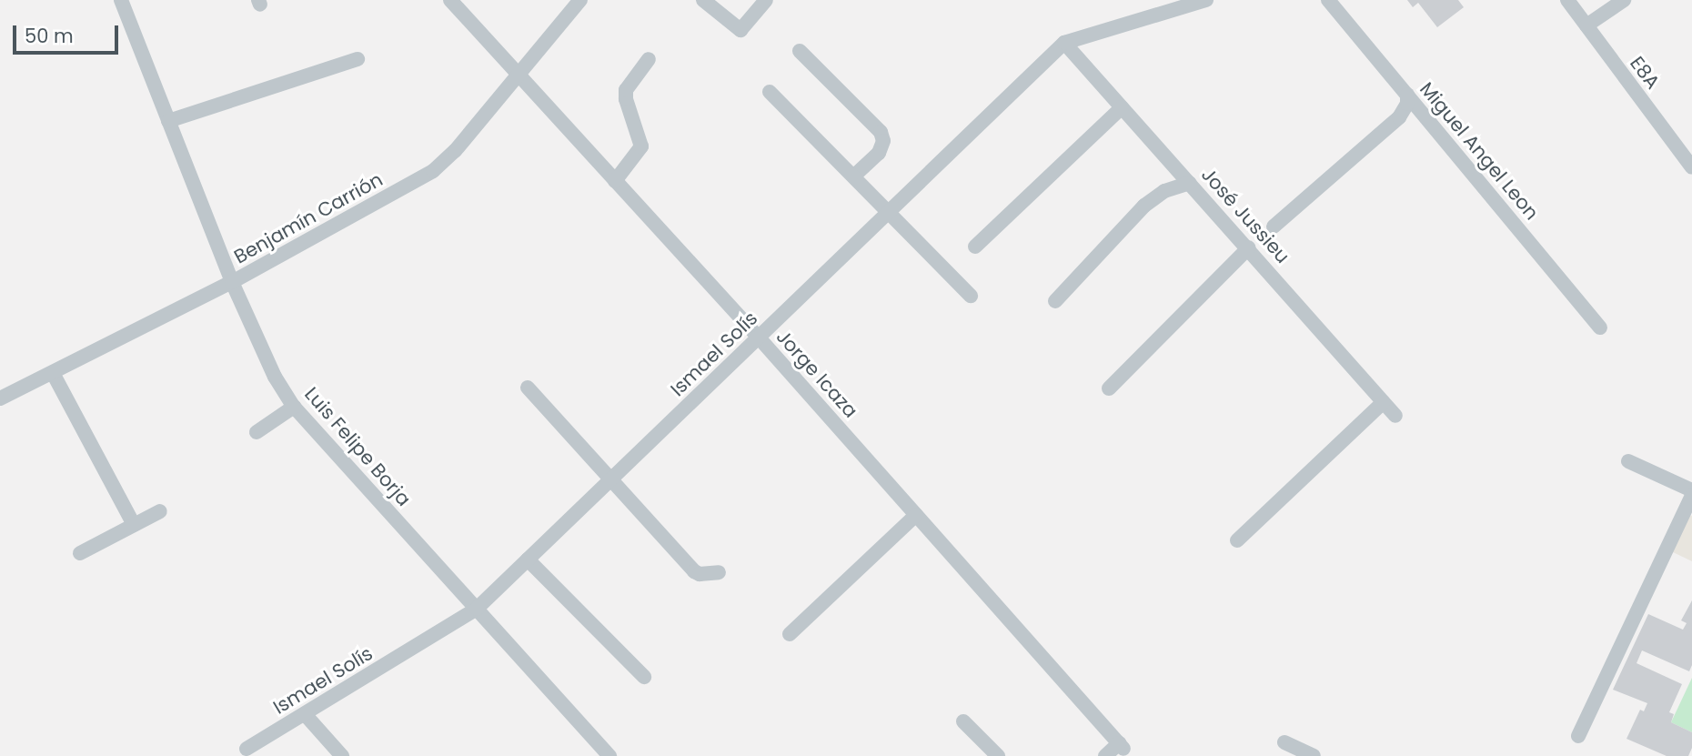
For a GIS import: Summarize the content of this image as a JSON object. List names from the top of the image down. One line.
{"streets":{"street":["E8A","Miguel Angel Leon","José Jussieu","Benjamín Carrión","Ismael Solís","Jorge Icaza","Luis Felipe Borja"]},"crossings":[["José Jussieu","Ismael Solís"],["Benjamín Carrión","Jorge Icaza"],["Benjamín Carrión","Luis Felipe Borja"],["Ismael Solís","Jorge Icaza"],["Ismael Solís","Luis Felipe Borja"]],"scale_bar":"50 m"}
